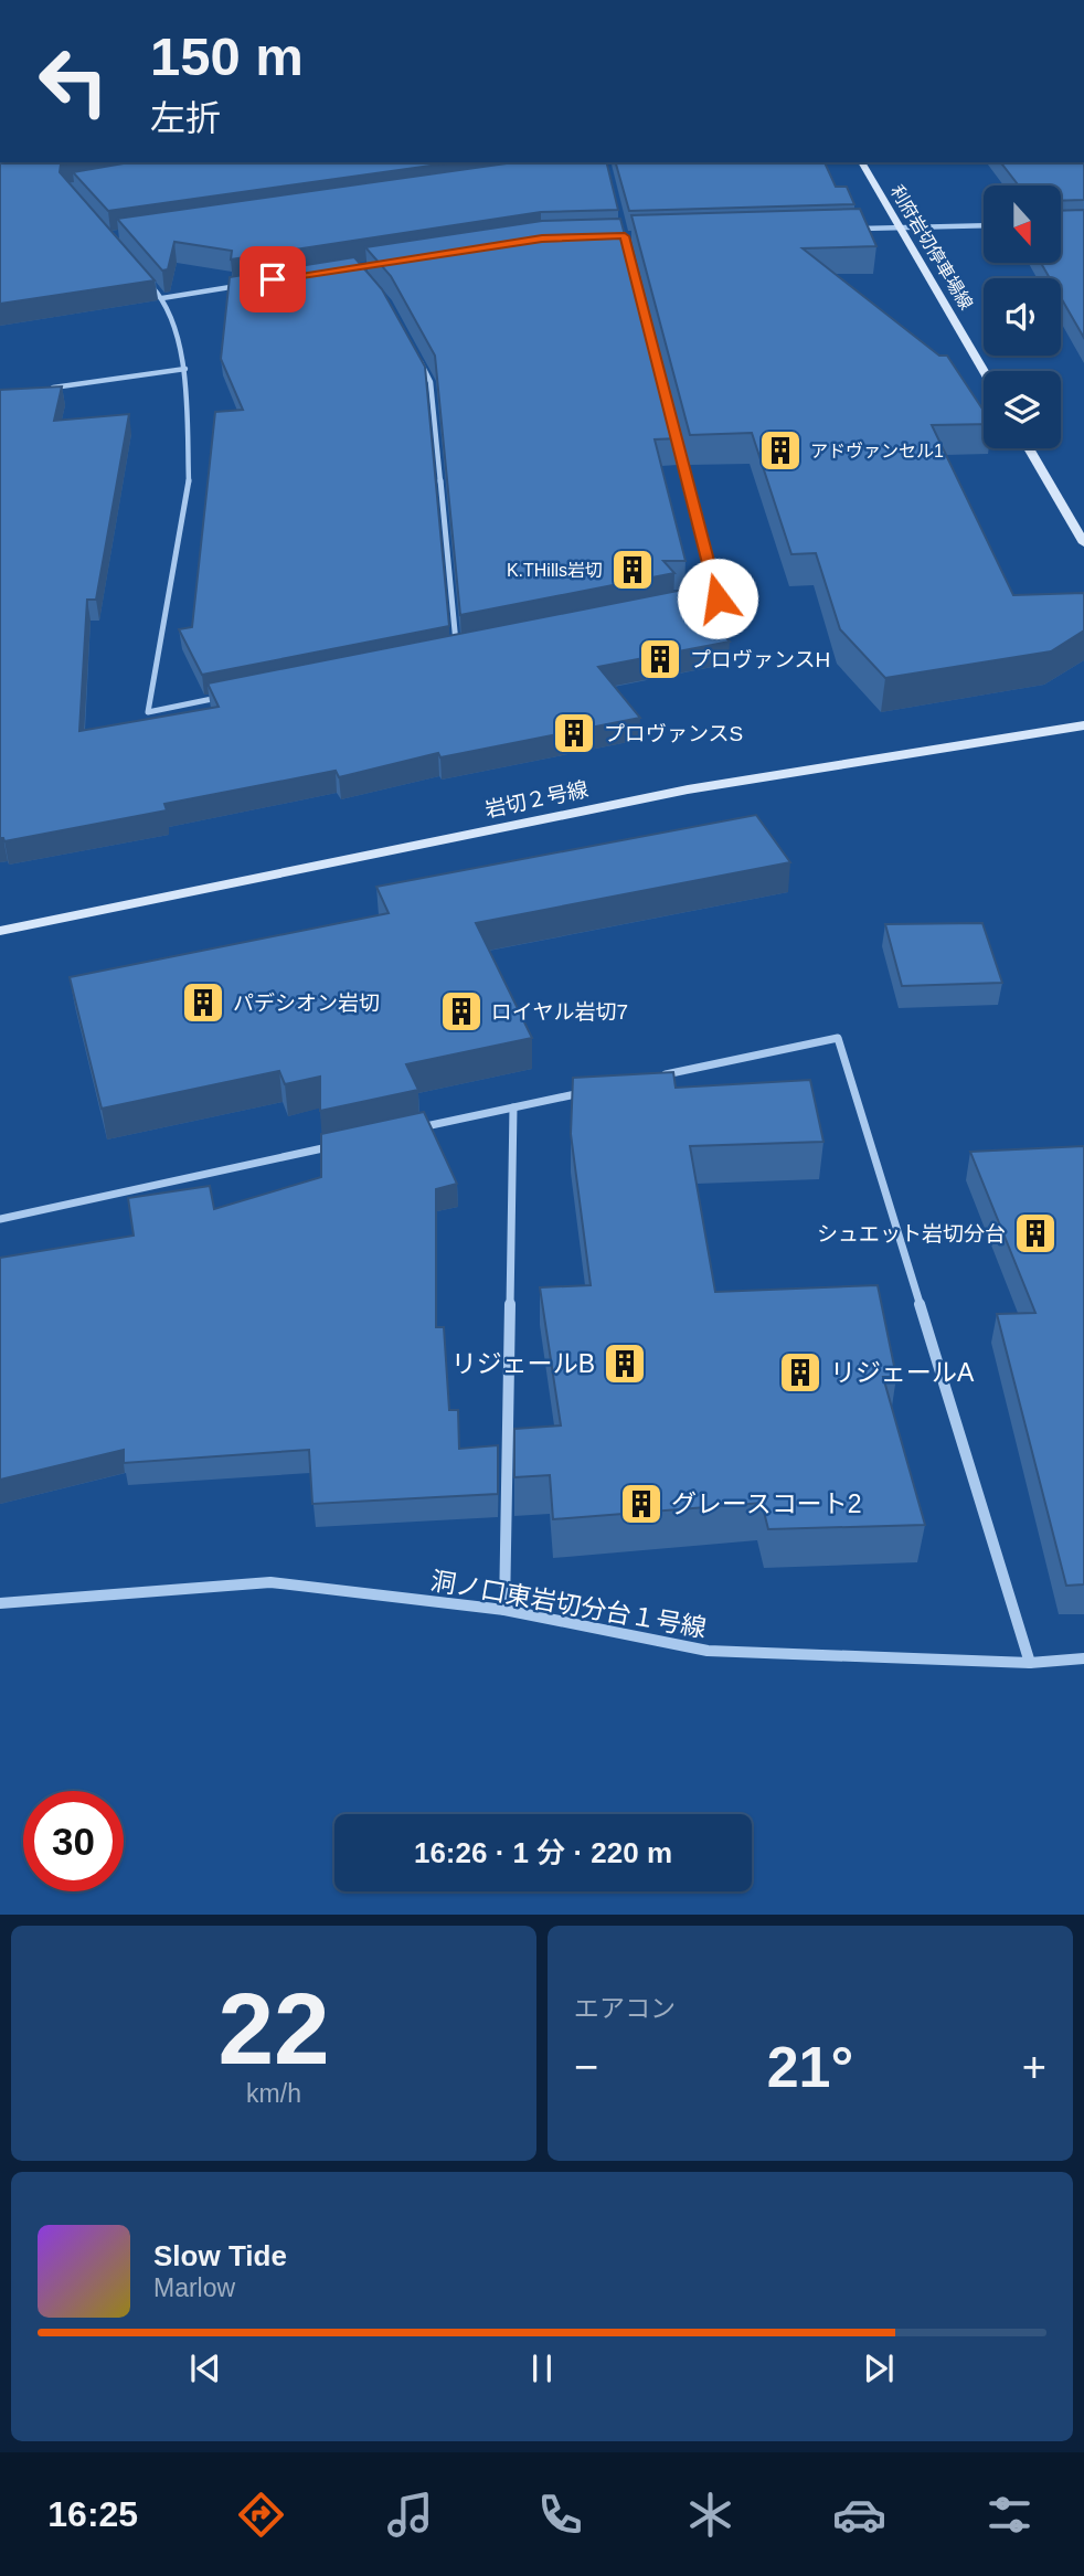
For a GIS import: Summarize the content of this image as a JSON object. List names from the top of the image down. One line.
{"streets":{"main road":["利府岩切停車場線","岩切２号線"],"street":["洞ノ口東岩切分台１号線"]},"places":{"building":["アドヴァンセル1","K.THills岩切","プロヴァンスH","プロヴァンスS","パデシオン岩切","ロイヤル岩切7","シュエット岩切分台","リジェールB","リジェールA","グレースコート2"]},"north":"bottom","page":{"turn":["150 m","左折"],"limit":"30","trip":"16:26 · 1 分 · 220 m","tile":[["22","km/h"],"エアコン"],"heat":["−","21°","+"],"song":["Slow Tide","Marlow"],"tabs":"16:25"}}
